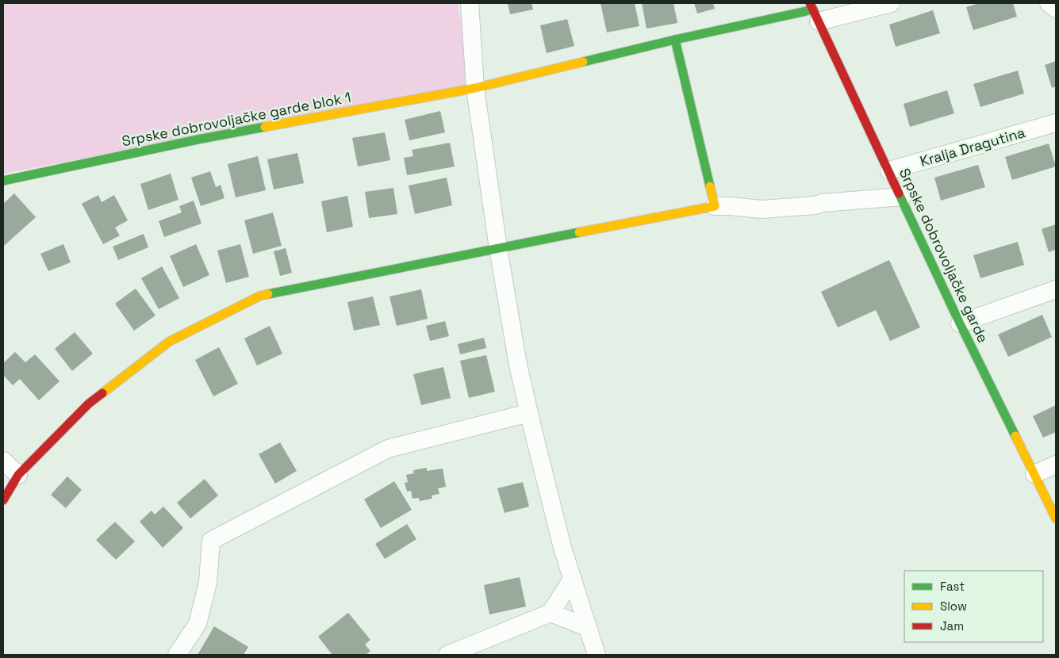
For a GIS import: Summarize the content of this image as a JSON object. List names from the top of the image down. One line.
{"streets":{"street":["Srpske dobrovoljačke garde blok 1","Kralja Dragutina","Srpske dobrovoljačke garde"]},"crossings":[["Srpske dobrovoljačke garde blok 1","Srpske dobrovoljačke garde"],["Kralja Dragutina","Srpske dobrovoljačke garde"]],"legend":["Fast","Slow","Jam"]}
